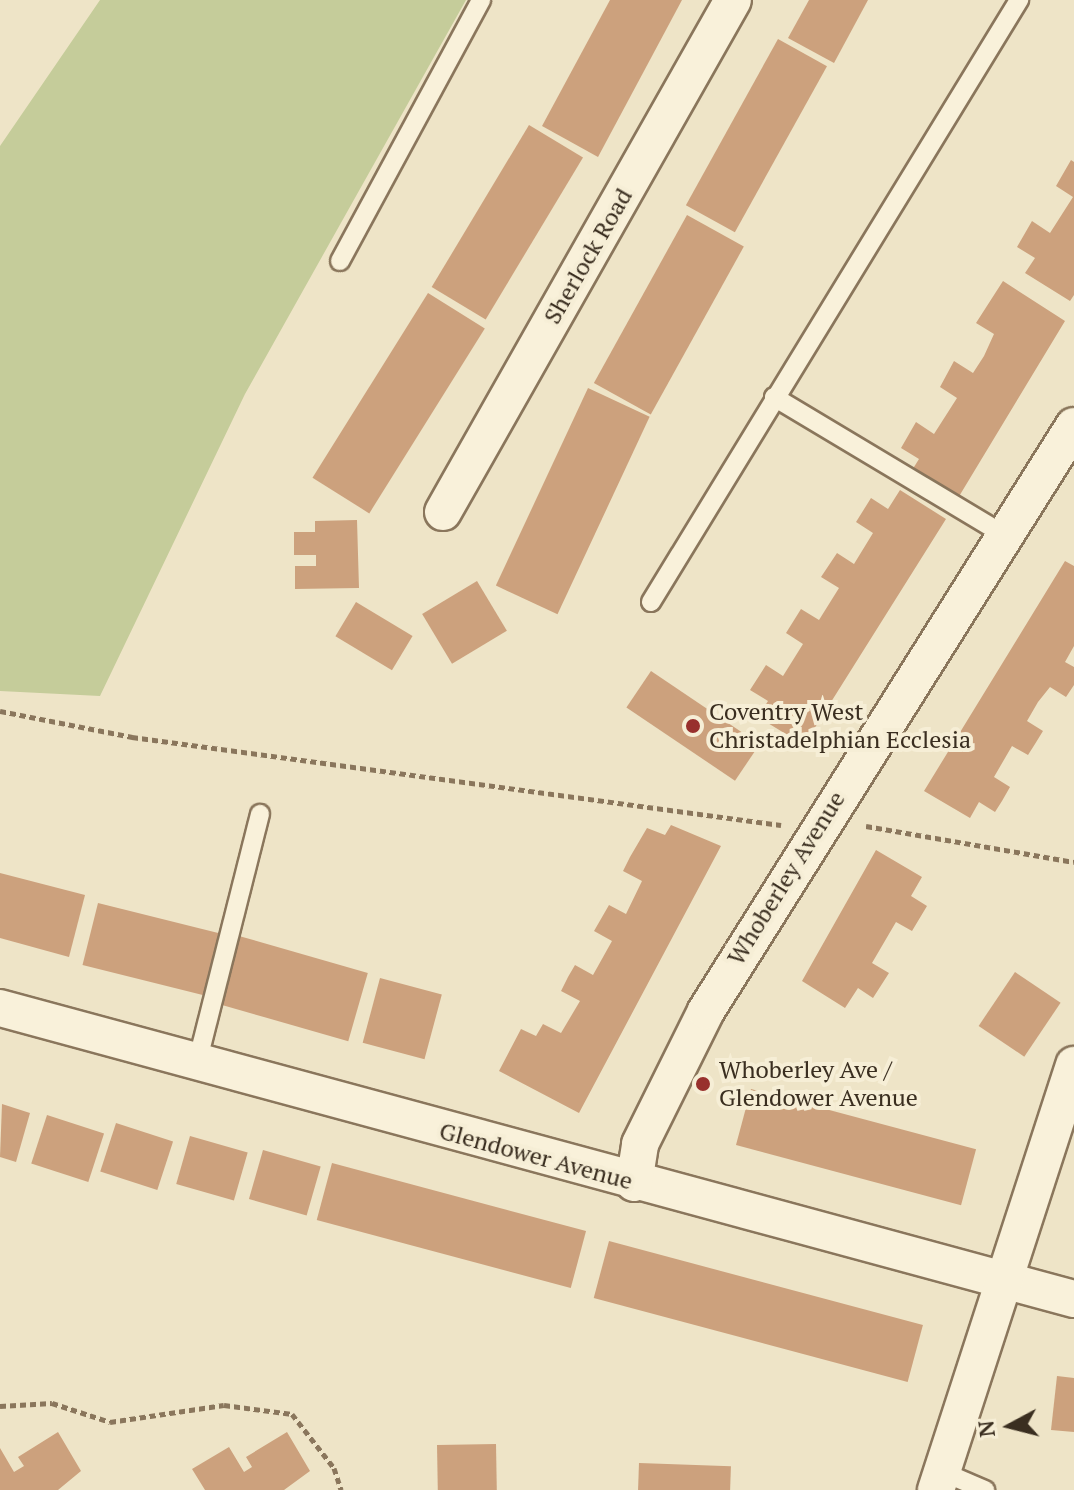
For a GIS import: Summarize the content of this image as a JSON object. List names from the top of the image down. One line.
{"streets":{"street":["Sherlock Road","Whoberley Avenue","Glendower Avenue"]},"crossings":[["Whoberley Avenue","Glendower Avenue"]],"places":["Coventry West Christadelphian Ecclesia","Whoberley Ave / Glendower Avenue"],"north":"left"}
